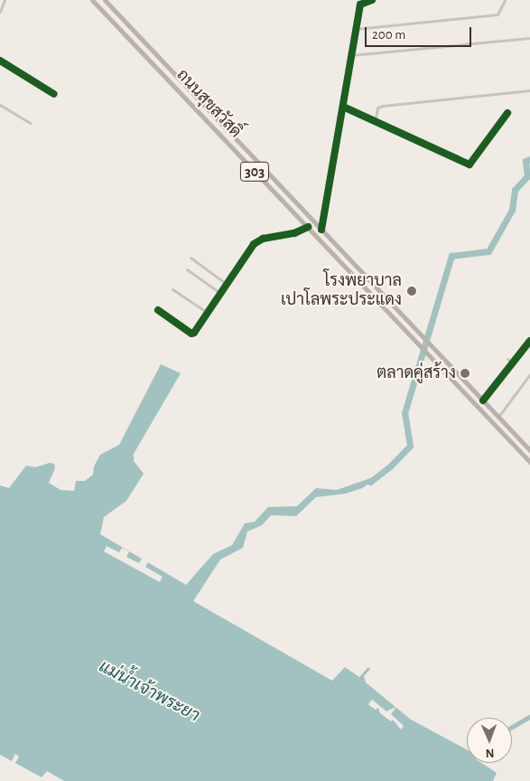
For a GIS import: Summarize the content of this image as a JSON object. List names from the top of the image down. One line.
{"streets":{"main road":["ถนนสุขสวัสดิ์","303"]},"water":["แม่น้ำเจ้าพระยา"],"places":["โรงพยาบาล เปาโลพระประแดง","ตลาดคู่สร้าง"],"scale_bar":"200 m","north":"bottom"}
